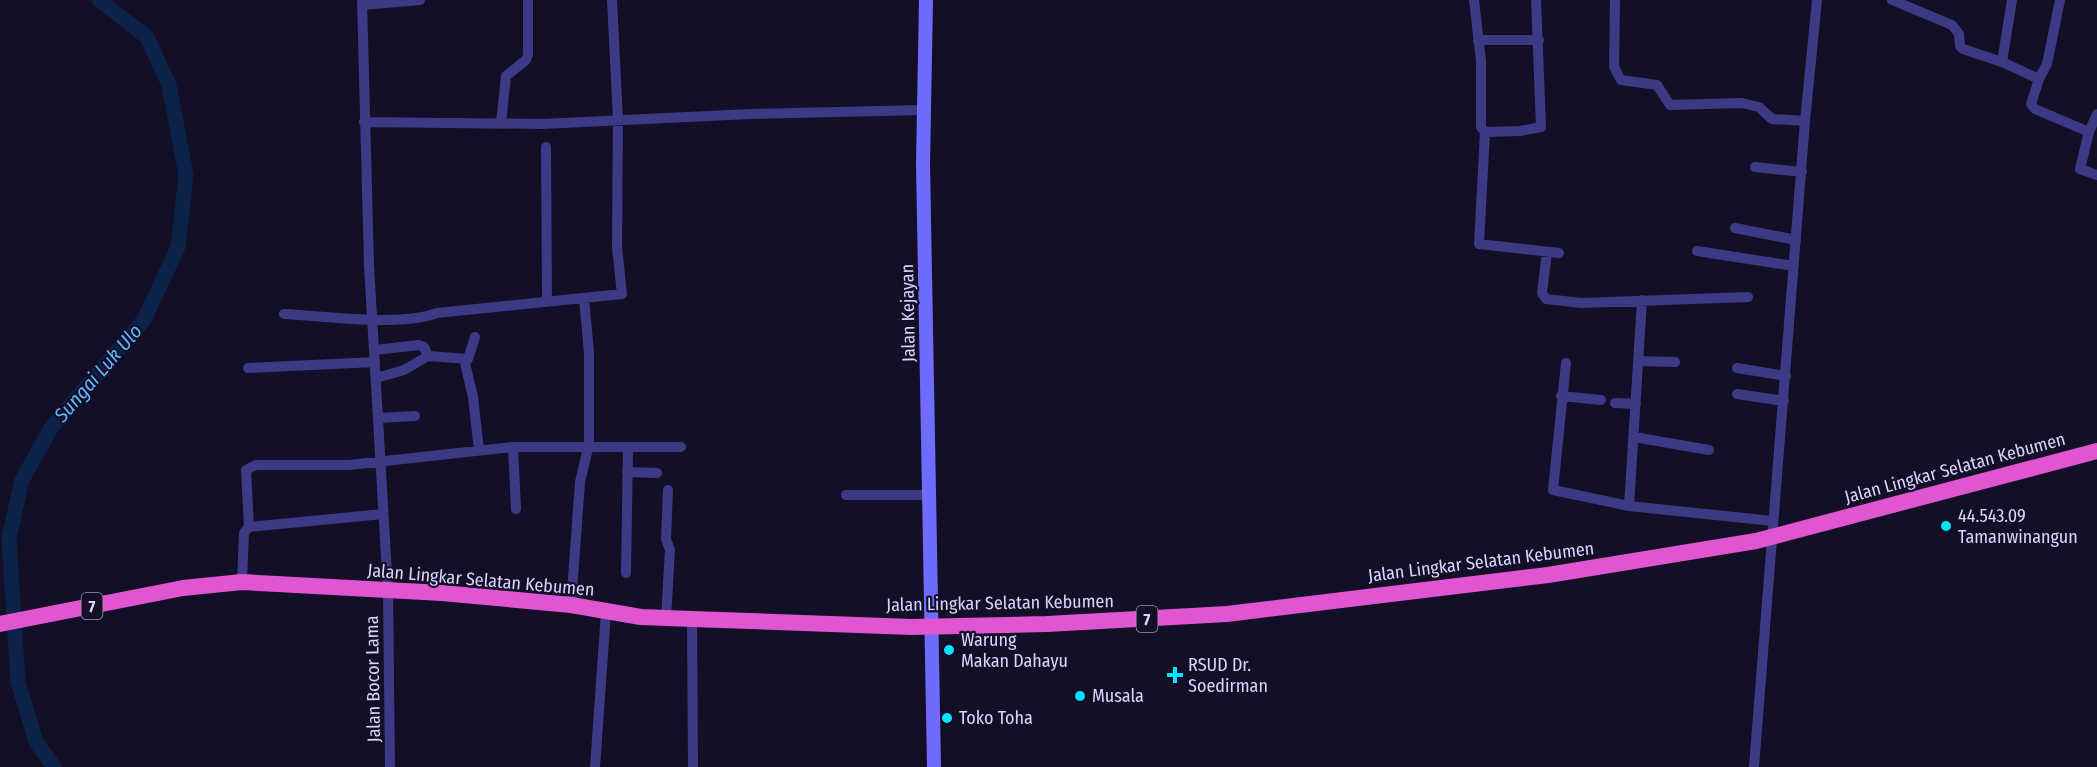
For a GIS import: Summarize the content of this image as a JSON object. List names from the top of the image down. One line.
{"streets":{"highway":["Jalan Lingkar Selatan Kebumen","7"],"main road":["Jalan Kejayan"],"street":["Jalan Bocor Lama"]},"crossings":[["Jalan Kejayan","Jalan Lingkar Selatan Kebumen"],["Jalan Lingkar Selatan Kebumen","Jalan Bocor Lama"]],"water":["Sungai Luk Ulo"],"places":{"other":["44.543.09 Tamanwinangun","Warung Makan Dahayu","Musala","Toko Toha"],"health":["RSUD Dr. Soedirman"]}}
